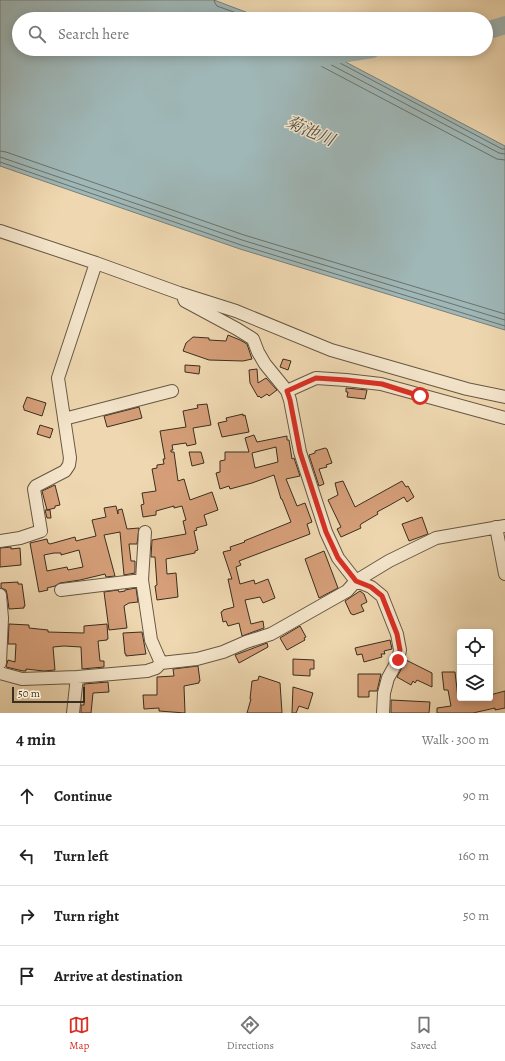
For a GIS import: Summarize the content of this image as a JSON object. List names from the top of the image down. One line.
{"water":["菊池川"],"scale_bar":"50 m","page":{"search":"Search here","scale":"50 m","heading":["4 min","Walk · 300 m"],"list":[["Continue","90 m"],["Turn left","160 m"],["Turn right","50 m"],"Arrive at destination"],"nav":["Map","Directions","Saved"]}}
